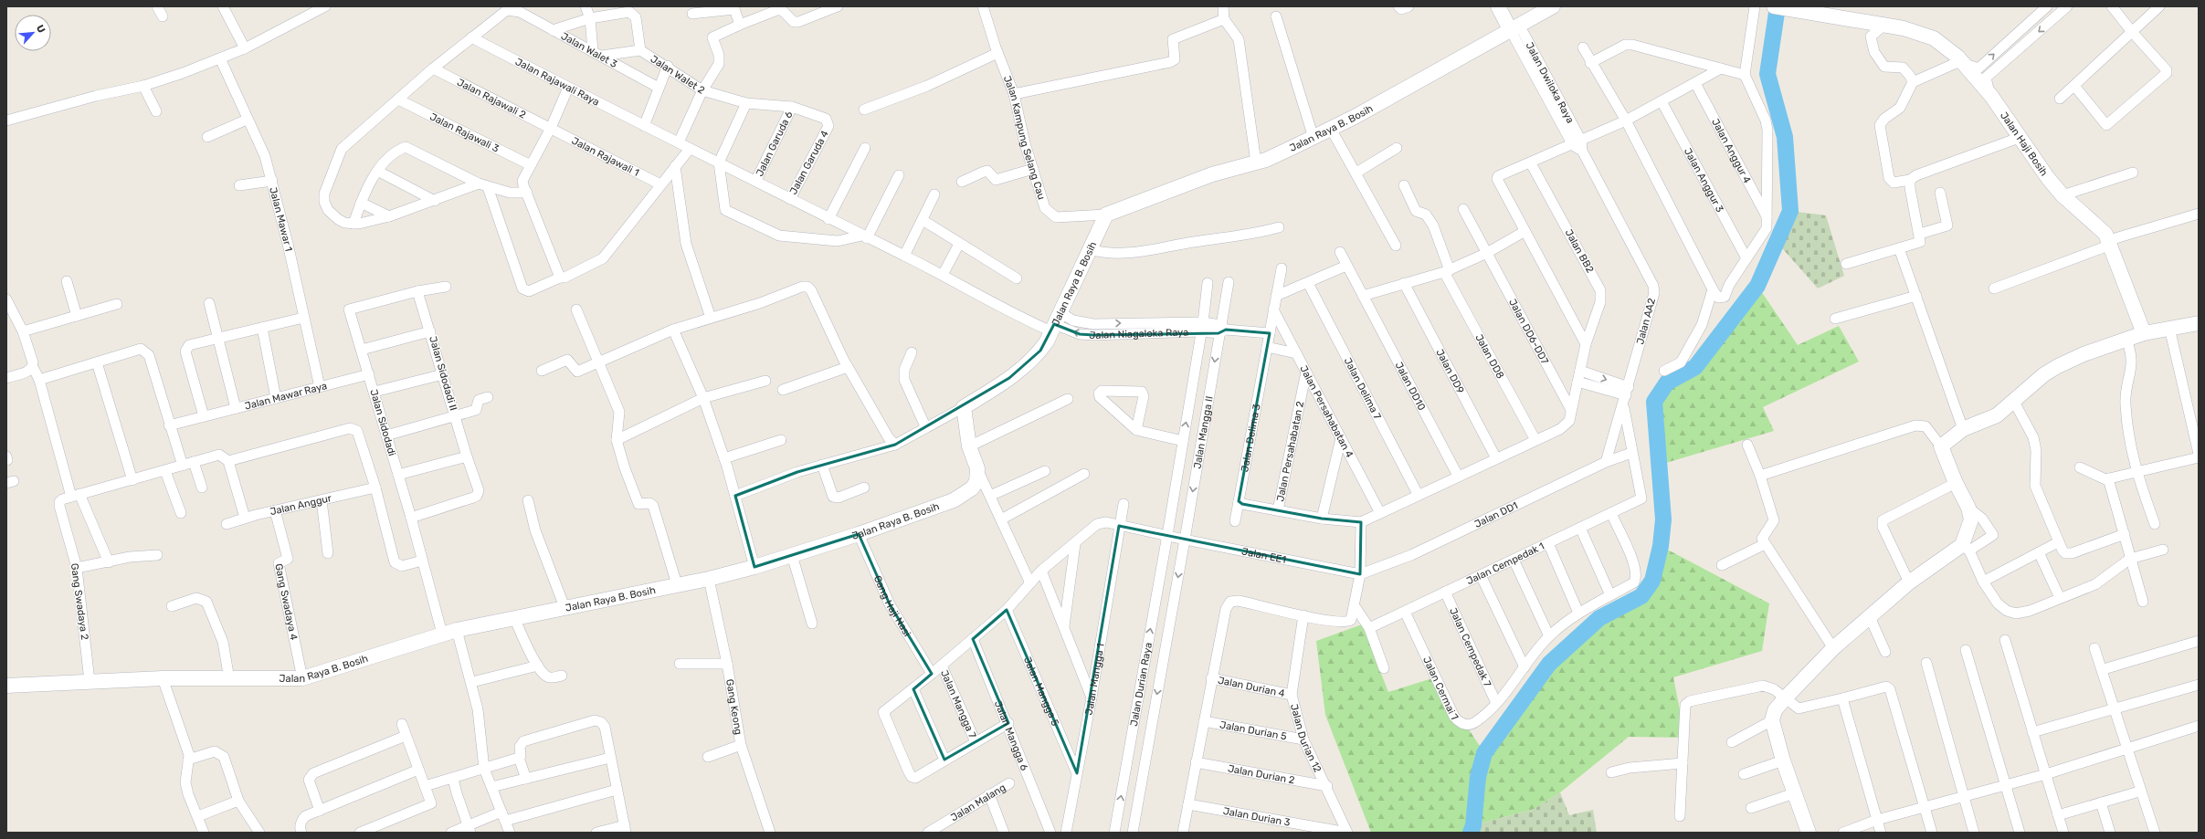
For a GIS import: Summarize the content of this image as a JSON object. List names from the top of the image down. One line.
{"streets":{"main road":["Jalan Raya B. Bosih","Jalan Haji Bosih"],"street":["Jalan Walet 3","Jalan Walet 2","Jalan Rajawali Raya","Jalan Dwiloka Raya","Jalan Rajawali 2","Jalan Rajawali 3","Jalan Kampung Selang Cau","Jalan Garuda 6","Jalan Anggur 4","Jalan Rajawali 1","Jalan Garuda 4","Jalan Anggur 3","Jalan Mawar 1","Jalan BB2","Jalan AA2","Jalan DD6-DD7","Jalan Niagaloka Raya","Jalan DD8","Jalan DD9","Jalan Sidodadi II","Jalan DD10","Jalan Delima 7","Jalan Mawar Raya","Jalan Persahabatan 4","Jalan Sidodadi","Jalan Mangga II","Jalan Delima 3","Jalan Persahabatan 2","Jalan Anggur","Jalan DD1","Jalan EE1","Jalan Cempedak 1","Gang Swadaya 2","Gang Swadaya 4","Gang Haji Nasi","Jalan Cempedak 7","Jalan Mangga 1","Jalan Durian Raya","Jalan Durian 4","Jalan Cermai 7","Jalan Mangga 5","Jalan Mangga 7","Gang Keong","Jalan Durian 5","Jalan Mangga 6","Jalan Durian 12","Jalan Durian 2","Jalan Malang","Jalan Durian 3"]},"crossings":[["Jalan Walet 3","Jalan Walet 2"],["Jalan Walet 2","Jalan Garuda 6"],["Jalan Walet 2","Jalan Garuda 4"],["Jalan Rajawali Raya","Jalan Garuda 6"],["Jalan Rajawali Raya","Jalan Garuda 4"],["Jalan Rajawali Raya","Jalan Niagaloka Raya"],["Jalan Dwiloka Raya","Jalan Raya B. Bosih"],["Jalan Dwiloka Raya","Jalan AA2"],["Jalan Rajawali 2","Jalan Rajawali 1"],["Jalan Raya B. Bosih","Jalan Kampung Selang Cau"],["Jalan Raya B. Bosih","Jalan Niagaloka Raya"],["Jalan Raya B. Bosih","Jalan Sidodadi"],["Jalan Raya B. Bosih","Gang Swadaya 2"],["Jalan Raya B. Bosih","Gang Swadaya 4"],["Jalan Raya B. Bosih","Gang Haji Nasi"],["Jalan Raya B. Bosih","Gang Keong"],["Jalan Mawar 1","Jalan Mawar Raya"],["Jalan BB2","Jalan DD6-DD7"],["Jalan BB2","Jalan DD8"],["Jalan BB2","Jalan DD9"],["Jalan BB2","Jalan DD10"],["Jalan BB2","Jalan Delima 7"],["Jalan BB2","Jalan Persahabatan 4"],["Jalan AA2","Jalan DD1"],["Jalan Niagaloka Raya","Jalan Mangga II"],["Jalan Niagaloka Raya","Jalan Delima 3"],["Jalan Sidodadi II","Jalan Sidodadi"],["Jalan Mawar Raya","Jalan Sidodadi"],["Jalan Persahabatan 4","Jalan Delima 3"],["Jalan Persahabatan 4","Jalan Persahabatan 2"],["Jalan Mangga II","Jalan EE1"],["Jalan Mangga II","Jalan Durian Raya"],["Jalan Anggur","Gang Swadaya 4"],["Jalan DD1","Jalan EE1"],["Jalan DD1","Jalan Cempedak 1"],["Jalan EE1","Gang Haji Nasi"],["Jalan EE1","Jalan Mangga 1"],["Jalan EE1","Jalan Durian Raya"],["Jalan EE1","Jalan Mangga 5"],["Jalan EE1","Jalan Mangga 7"],["Jalan EE1","Jalan Mangga 6"],["Jalan Cempedak 1","Jalan Cempedak 7"],["Jalan Cempedak 1","Jalan Cermai 7"],["Jalan Cempedak 7","Jalan Cermai 7"],["Jalan Mangga 1","Jalan Mangga 5"],["Jalan Durian 4","Jalan Durian 12"],["Jalan Durian 5","Jalan Durian 12"],["Jalan Durian 12","Jalan Durian 2"],["Jalan Durian 12","Jalan Durian 3"]],"north":"top right"}
